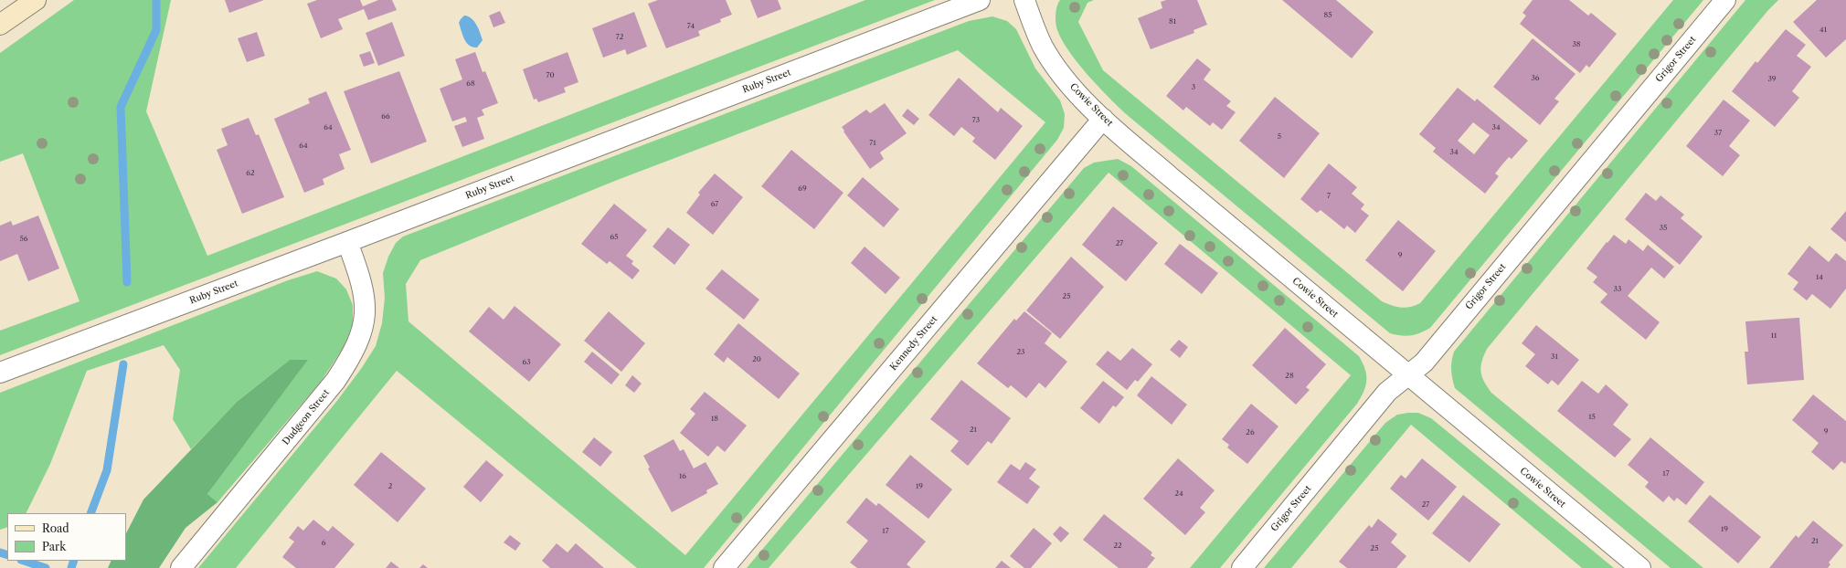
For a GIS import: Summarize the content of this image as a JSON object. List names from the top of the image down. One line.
{"streets":{"street":["Grigor Street","Ruby Street","Cowie Street","Kennedy Street","Dudgeon Street"]},"crossings":[["Grigor Street","Cowie Street"],["Ruby Street","Dudgeon Street"],["Cowie Street","Kennedy Street"]],"house_numbers":["85","81","74","41","72","38","70","36","39","68","3","66","73","64","34","37","5","71","64","34","62","69","7","67","35","65","56","27","9","14","33","25","11","23","31","20","63","28","15","18","21","9","26","17","16","2","19","24","27","19","17","21","6","22","25"],"legend":["Road","Park"]}
